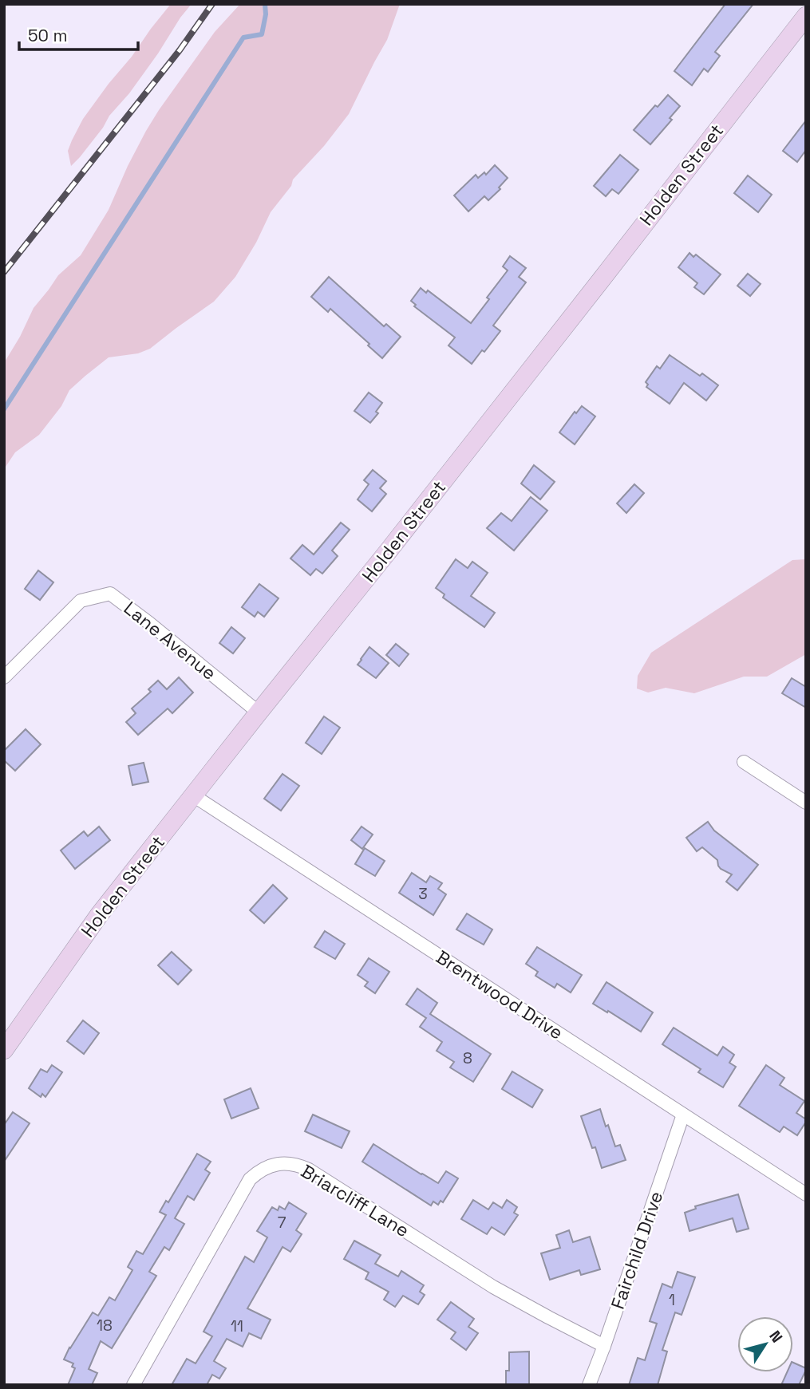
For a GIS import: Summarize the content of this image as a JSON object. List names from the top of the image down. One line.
{"streets":{"main road":["Holden Street"],"street":["Lane Avenue","Brentwood Drive","Briarcliff Lane","Fairchild Drive"]},"crossings":[["Holden Street","Lane Avenue"],["Holden Street","Brentwood Drive"],["Brentwood Drive","Fairchild Drive"],["Briarcliff Lane","Fairchild Drive"]],"house_numbers":["3","8","7","1","18","11"],"scale_bar":"50 m","north":"top right"}
